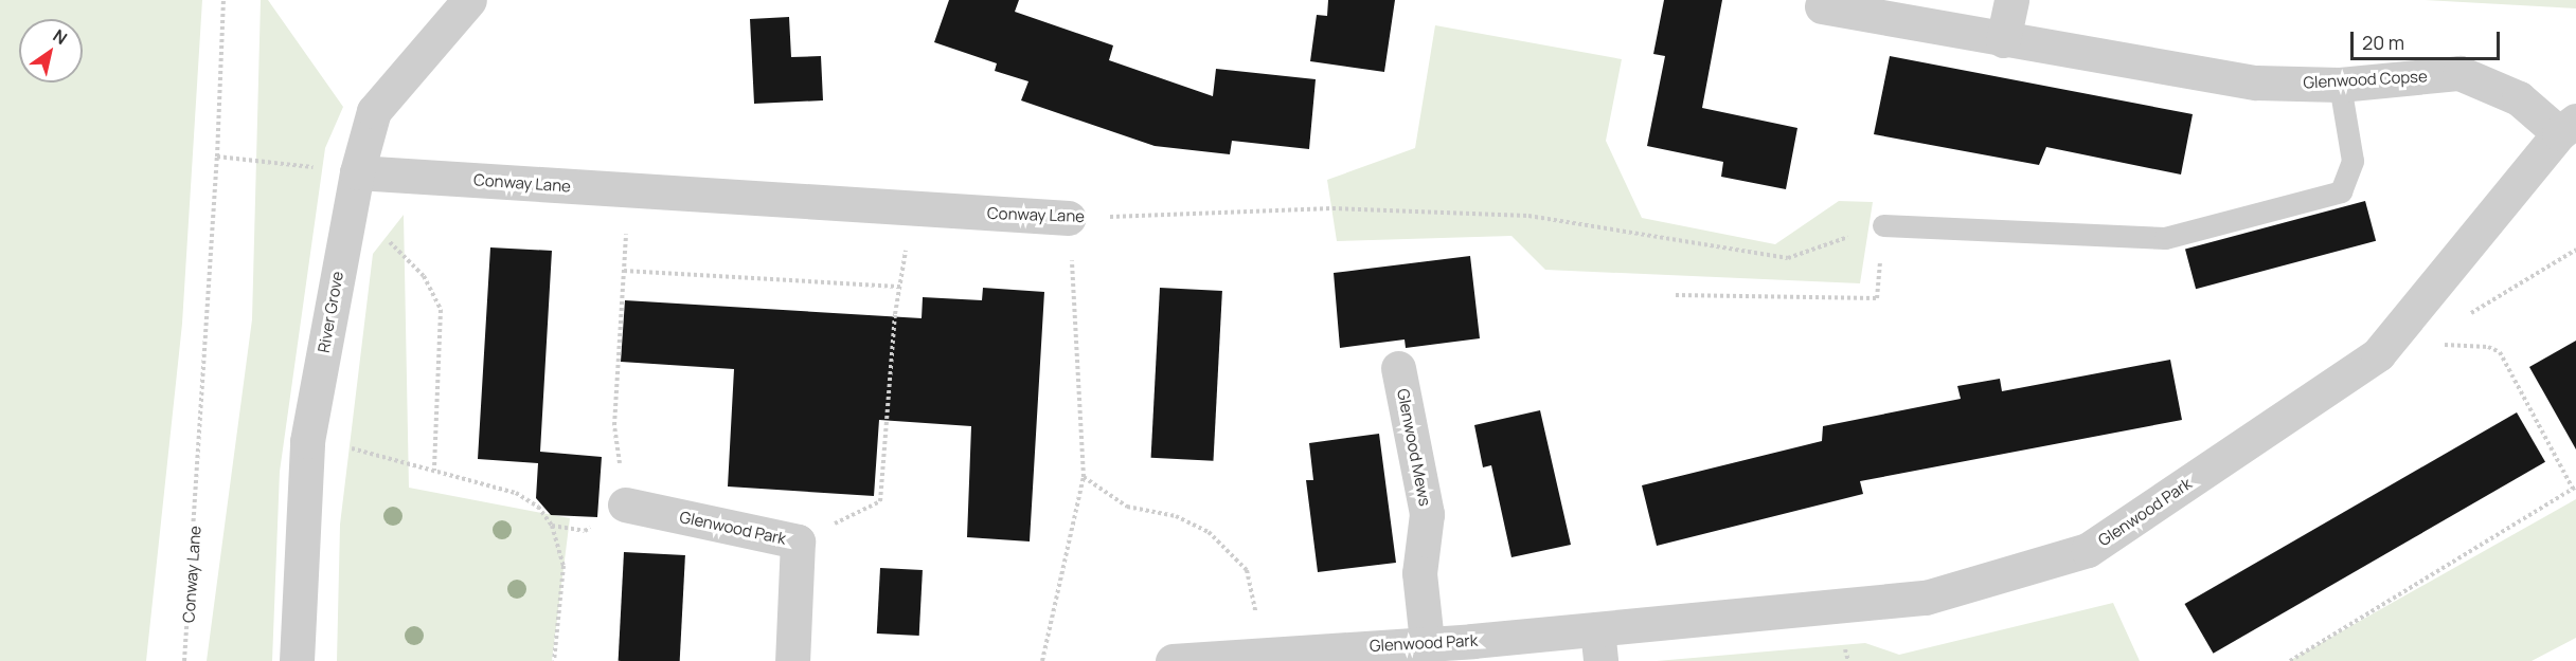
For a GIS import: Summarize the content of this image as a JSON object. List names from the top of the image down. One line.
{"streets":{"street":["Glenwood Copse","Conway Lane","River Grove","Glenwood Mews","Glenwood Park"]},"crossings":[["Glenwood Copse","Glenwood Park"],["Conway Lane","River Grove"],["Glenwood Mews","Glenwood Park"]],"scale_bar":"20 m","north":"top right"}
